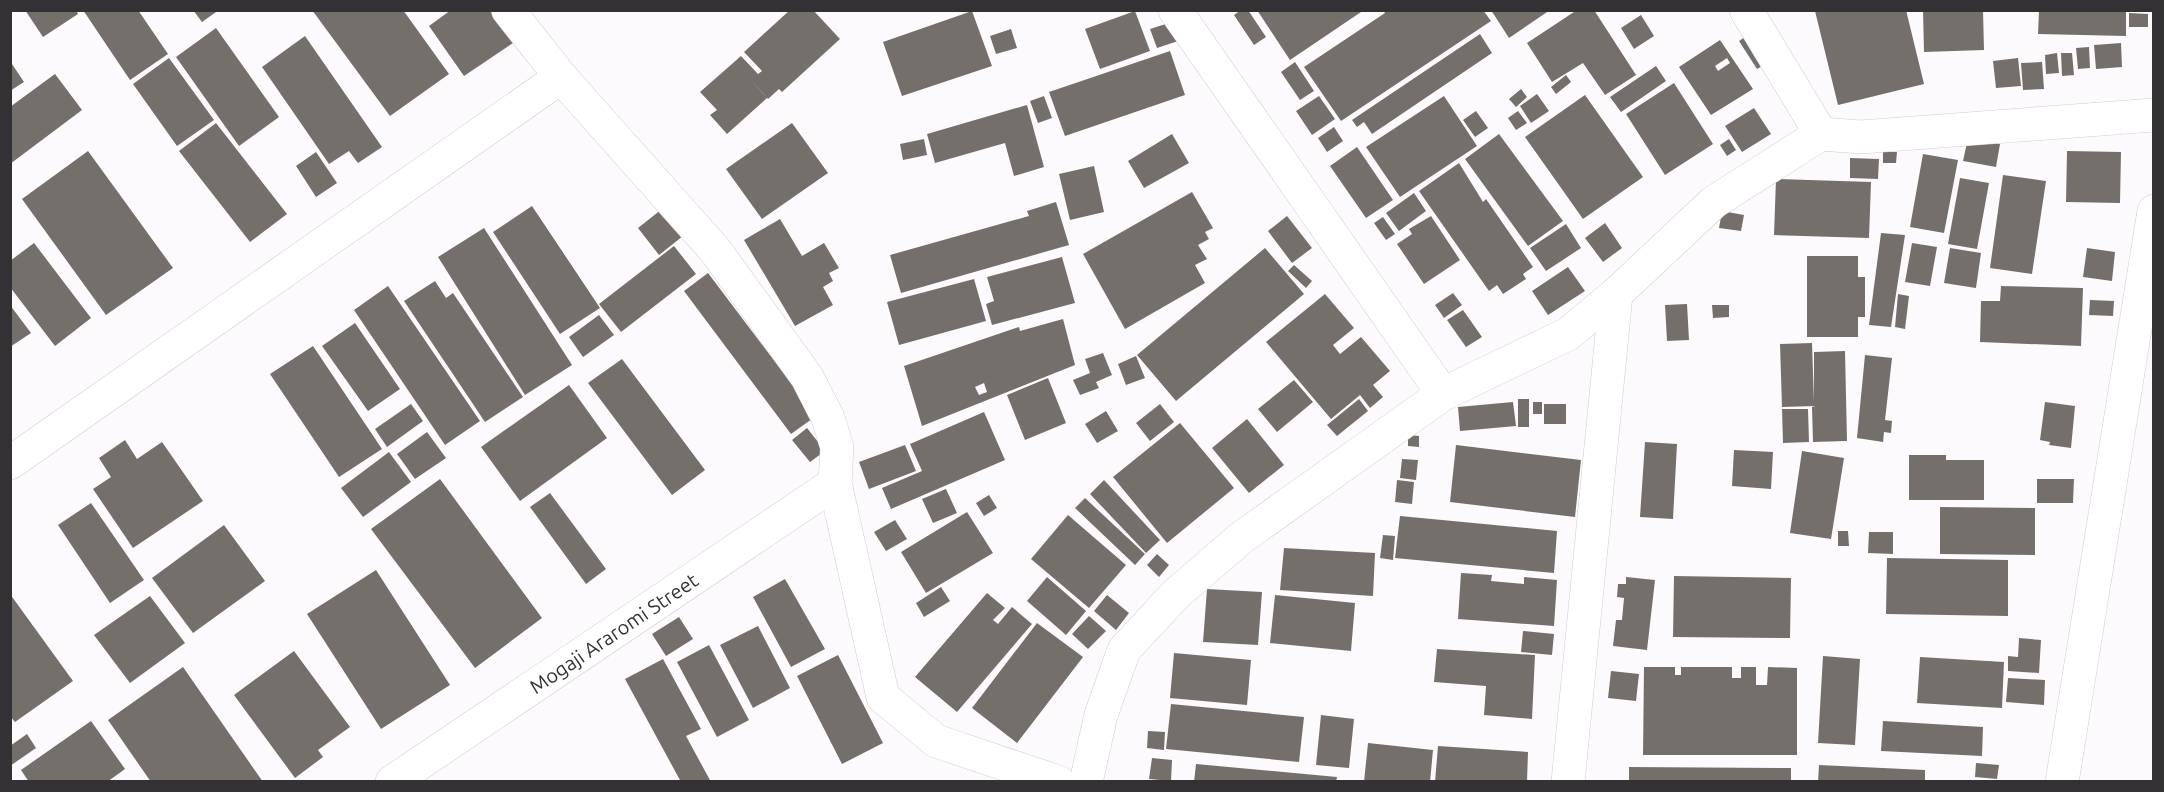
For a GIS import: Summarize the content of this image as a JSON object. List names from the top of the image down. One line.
{"streets":{"street":["Mogaji Araromi Street"]}}
